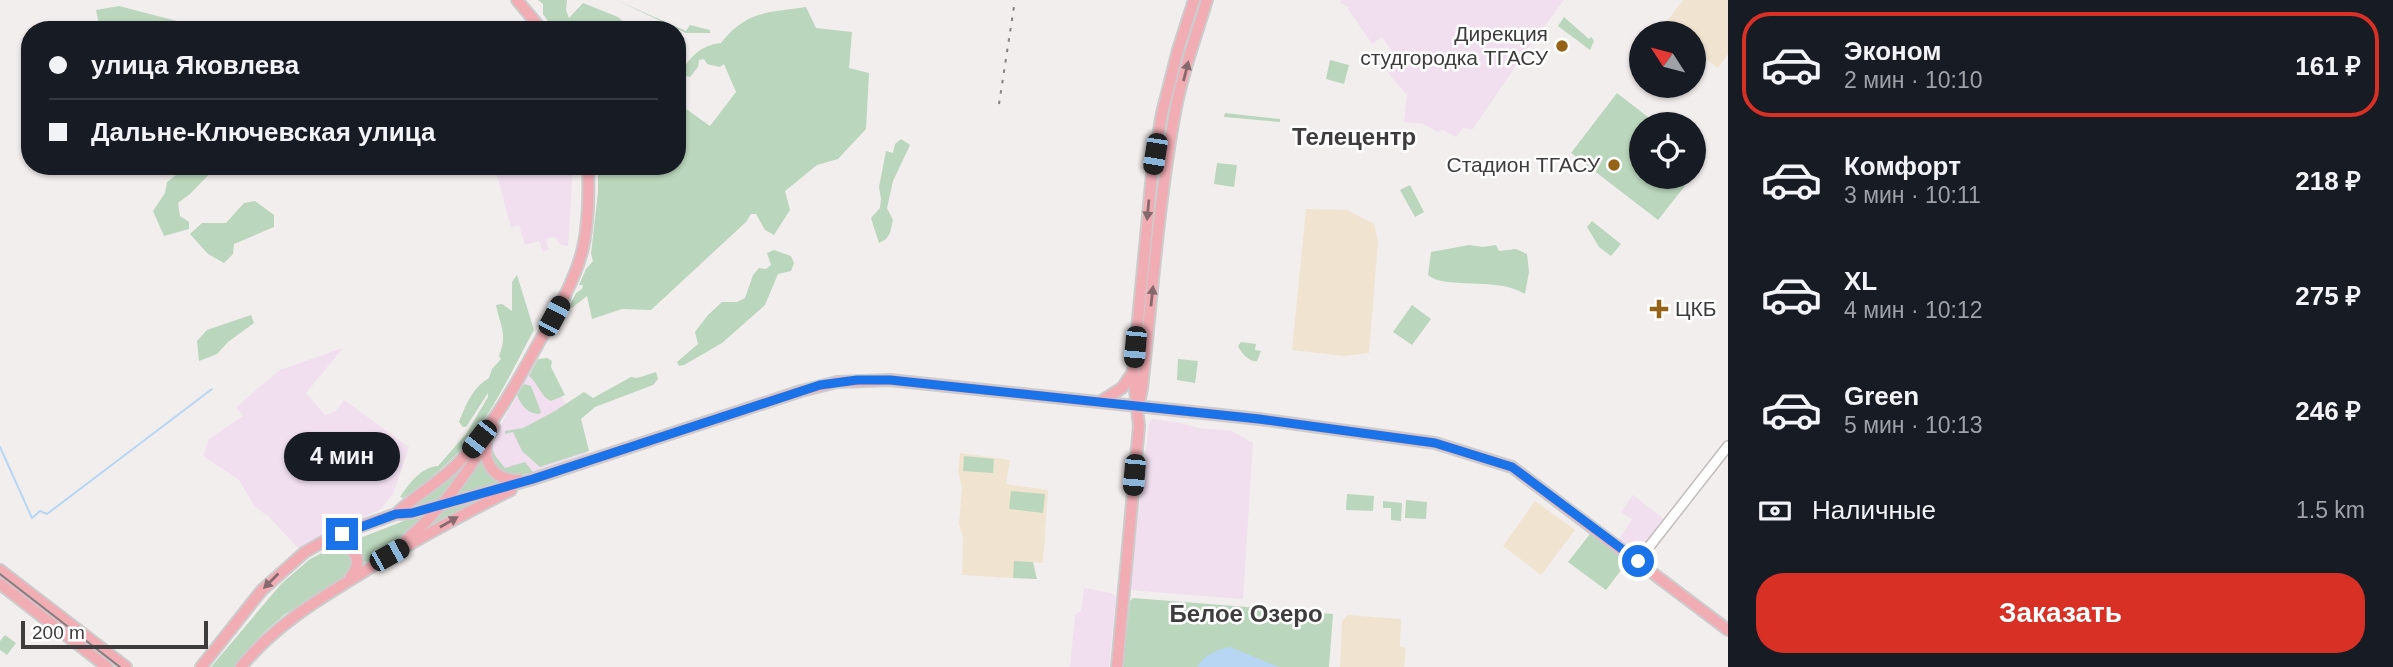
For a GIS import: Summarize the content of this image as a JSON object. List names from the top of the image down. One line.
{"districts":["Телецентр","Белое Озеро"],"places":{"other":["Дирекция студгородка ТГАСУ","Стадион ТГАСУ"],"health":["ЦКБ"]},"scale_bar":"200 m","north":"top left","page":{"list":[{"name":"Эконом","note":"2 мин · 10:10","value":"161 ₽"},{"name":"Комфорт","note":"3 мин · 10:11","value":"218 ₽"},{"name":"XL","note":"4 мин · 10:12","value":"275 ₽"},{"name":"Green","note":"5 мин · 10:13","value":"246 ₽"}],"banner":["улица Яковлева","Дальне-Ключевская улица"],"bubble":"4 мин","pay":["Наличные","1.5 km"],"buttons":"Заказать","scale":"200 m"}}
